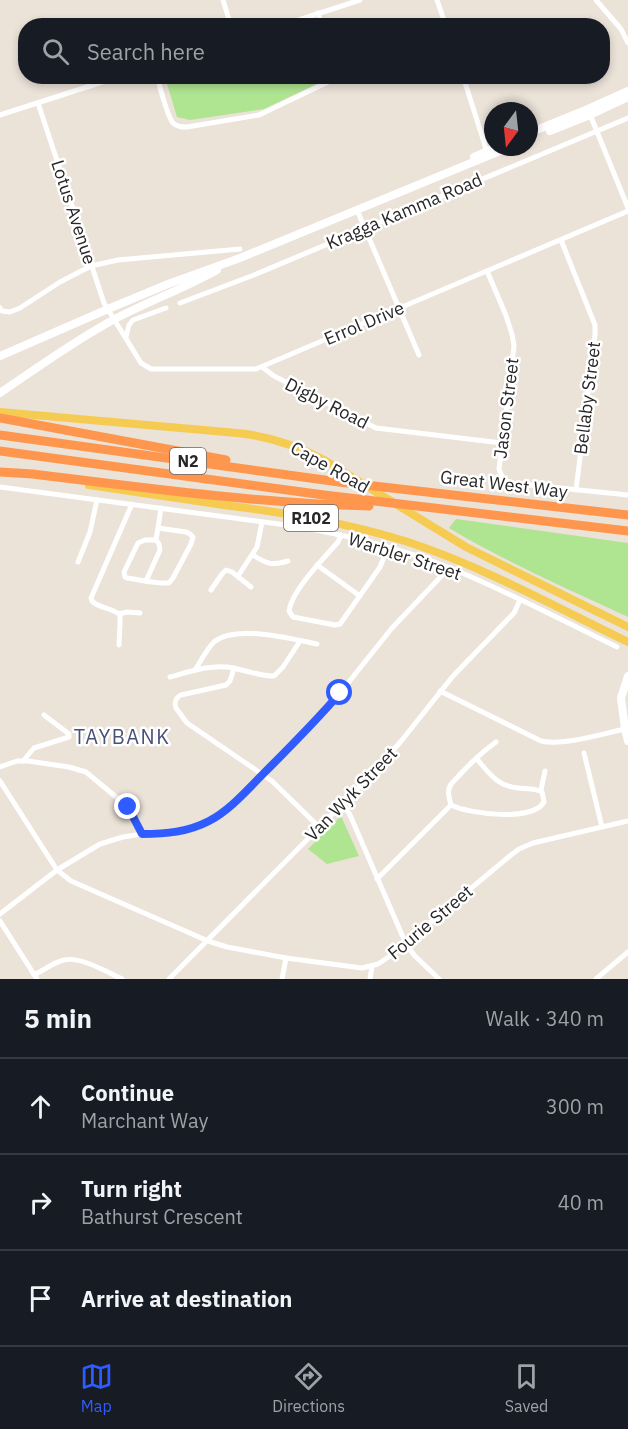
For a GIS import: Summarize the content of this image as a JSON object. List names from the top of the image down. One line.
{"streets":{"highway":["N2","Great West Way"],"main road":["Kragga Kamma Road","Cape Road","R102"],"street":["Lotus Avenue","Errol Drive","Bellaby Street","Digby Road","Jason Street","Warbler Street","Van Wyk Street","Fourie Street"]},"crossings":[["Kragga Kamma Road","Lotus Avenue"],["Kragga Kamma Road","Errol Drive"],["Lotus Avenue","Errol Drive"],["Errol Drive","Bellaby Street"],["Errol Drive","Digby Road"],["Errol Drive","Jason Street"],["Bellaby Street","Great West Way"],["Digby Road","Jason Street"],["Jason Street","Great West Way"],["N2","Great West Way"],["Warbler Street","Van Wyk Street"],["Van Wyk Street","Fourie Street"]],"districts":["TAYBANK"],"north":"bottom","page":{"search":"Search here","heading":["5 min","Walk · 340 m"],"list":[["Continue","Marchant Way","300 m"],["Turn right","Bathurst Crescent","40 m"],"Arrive at destination"],"nav":["Map","Directions","Saved"]}}
